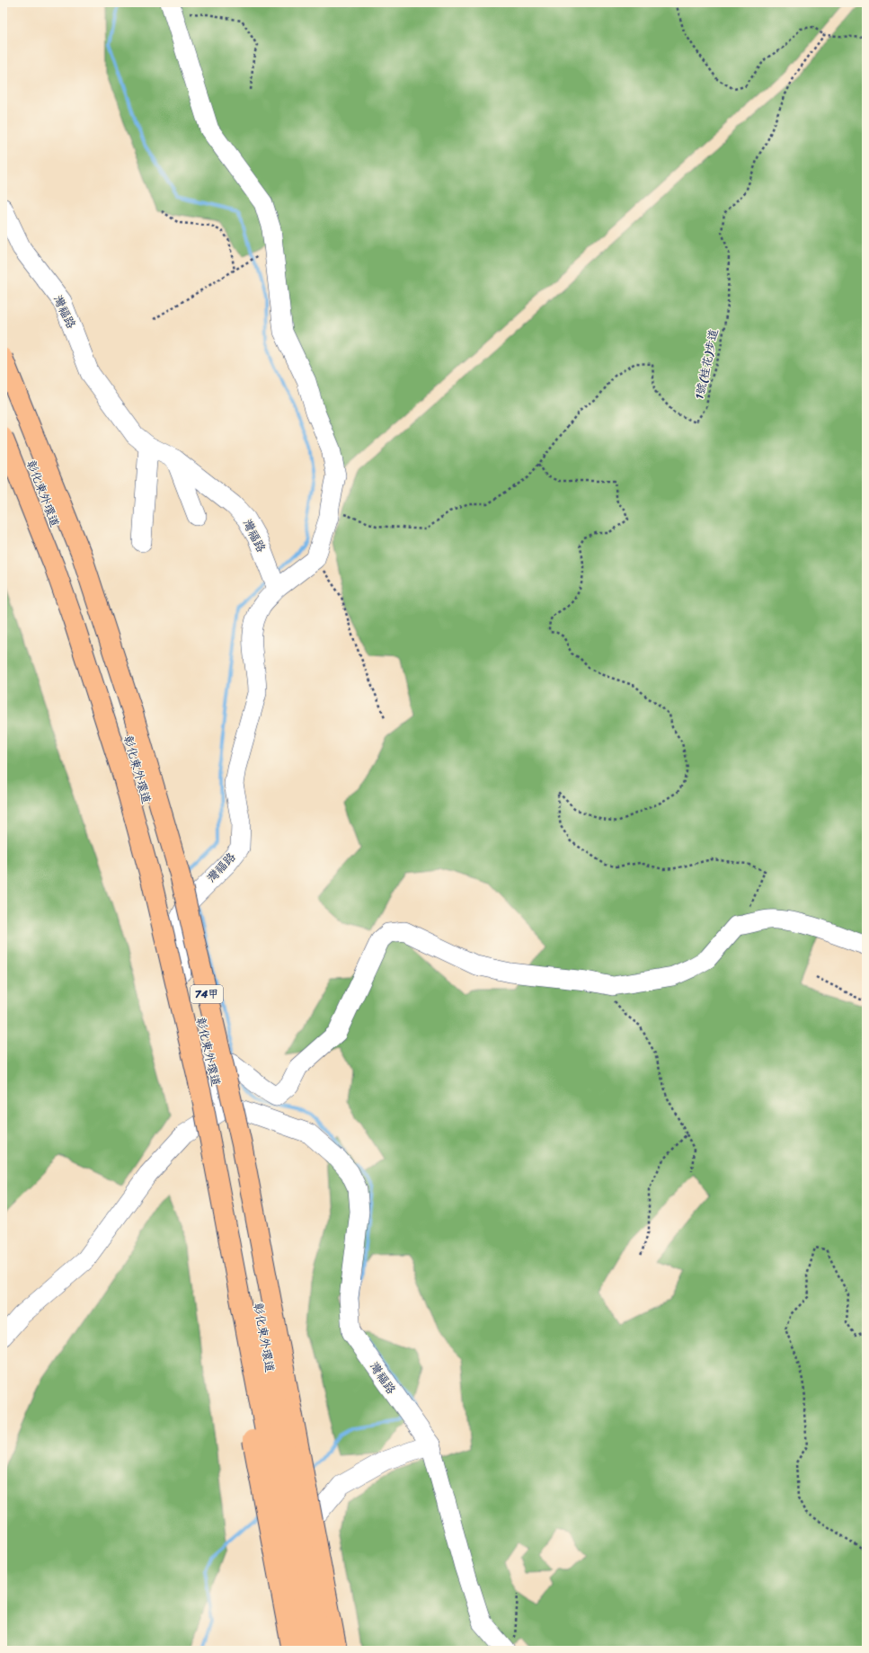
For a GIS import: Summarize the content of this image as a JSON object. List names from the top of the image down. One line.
{"streets":{"main road":["彰化東外環道","74甲"],"street":["灣福路"],"path":["1號(桂花)步道"]}}
